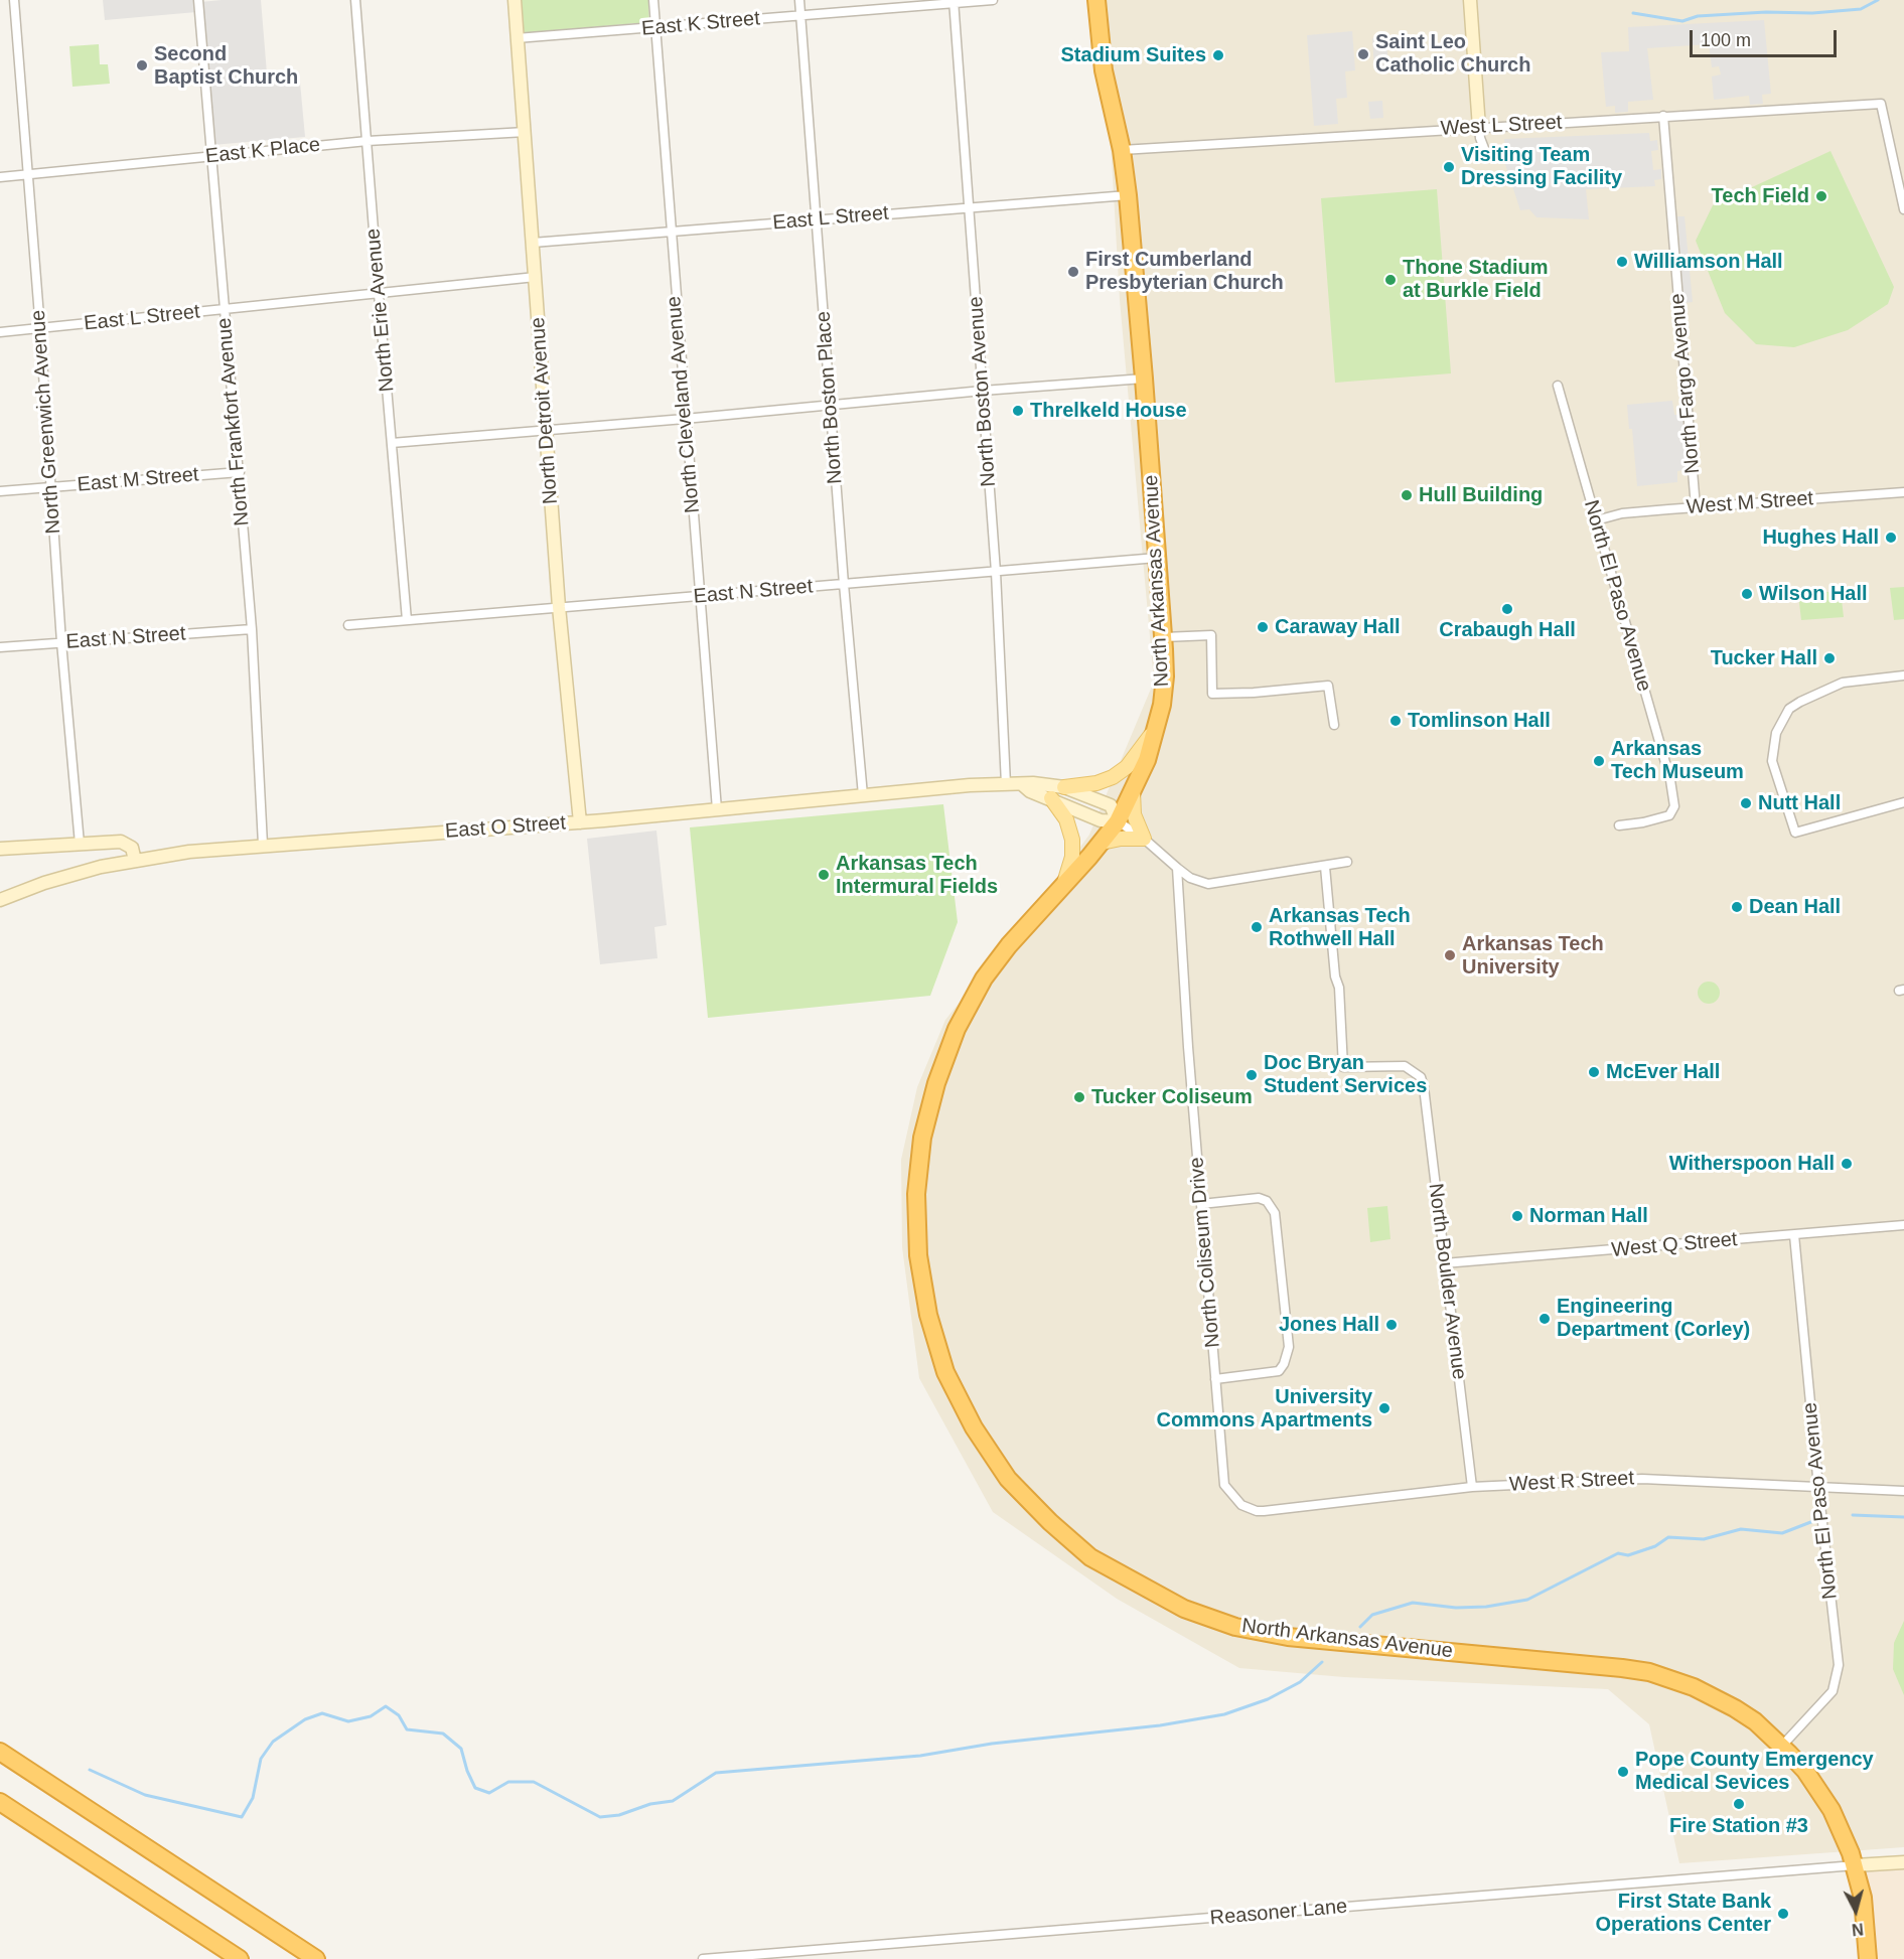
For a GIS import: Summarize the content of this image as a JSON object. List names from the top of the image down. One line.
{"streets":{"highway":["North Arkansas Avenue"],"street":["East K Street","West L Street","East K Place","East L Street","North Erie Avenue","North Fargo Avenue","North Boston Avenue","North Boston Place","North Cleveland Avenue","North Detroit Avenue","North Greenwich Avenue","North Frankfort Avenue","East M Street","West M Street","East N Street","North El Paso Avenue","East O Street","West Q Street","North Coliseum Drive","North Boulder Avenue","West R Street","Reasoner Lane"]},"crossings":[["East K Street","North Boston Avenue"],["East K Street","North Boston Place"],["East K Street","North Cleveland Avenue"],["East K Street","North Detroit Avenue"],["West L Street","North Fargo Avenue"],["West L Street","North Arkansas Avenue"],["East K Place","North Erie Avenue"],["East K Place","North Detroit Avenue"],["East K Place","North Greenwich Avenue"],["East K Place","North Frankfort Avenue"],["East L Street","North Erie Avenue"],["East L Street","North Boston Avenue"],["East L Street","North Boston Place"],["East L Street","North Cleveland Avenue"],["East L Street","North Detroit Avenue"],["East L Street","North Greenwich Avenue"],["East L Street","North Frankfort Avenue"],["East L Street","North Arkansas Avenue"],["North Erie Avenue","East N Street"],["North Fargo Avenue","West M Street"],["North Boston Avenue","East N Street"],["North Boston Avenue","East O Street"],["North Boston Place","East N Street"],["North Boston Place","East O Street"],["North Cleveland Avenue","East N Street"],["North Cleveland Avenue","East O Street"],["North Detroit Avenue","East N Street"],["North Detroit Avenue","East O Street"],["North Greenwich Avenue","East M Street"],["North Greenwich Avenue","East N Street"],["North Frankfort Avenue","East M Street"],["North Frankfort Avenue","East N Street"],["North Frankfort Avenue","East O Street"],["West M Street","North El Paso Avenue"],["North Arkansas Avenue","East N Street"],["North Arkansas Avenue","North El Paso Avenue"],["North Arkansas Avenue","East O Street"],["North Arkansas Avenue","Reasoner Lane"],["North El Paso Avenue","West Q Street"],["North El Paso Avenue","West R Street"],["West Q Street","North Boulder Avenue"],["North Coliseum Drive","West R Street"],["North Boulder Avenue","West R Street"]],"places":["Saint Leo Catholic Church","Stadium Suites","Second Baptist Church","Visiting Team Dressing Facility","Tech Field","Williamson Hall","First Cumberland Presbyterian Church","Thone Stadium at Burkle Field","Threlkeld House","Hull Building","Hughes Hall","Wilson Hall","Crabaugh Hall","Caraway Hall","Tucker Hall","Tomlinson Hall","Arkansas Tech Museum","Nutt Hall","Arkansas Tech Intermural Fields","Dean Hall","Arkansas Tech Rothwell Hall","Arkansas Tech University","McEver Hall","Doc Bryan Student Services","Tucker Coliseum","Witherspoon Hall","Norman Hall","Engineering Department (Corley)","Jones Hall","University Commons Apartments","Pope County Emergency Medical Sevices","Fire Station #3","First State Bank Operations Center"],"scale_bar":"100 m","north":"bottom"}
